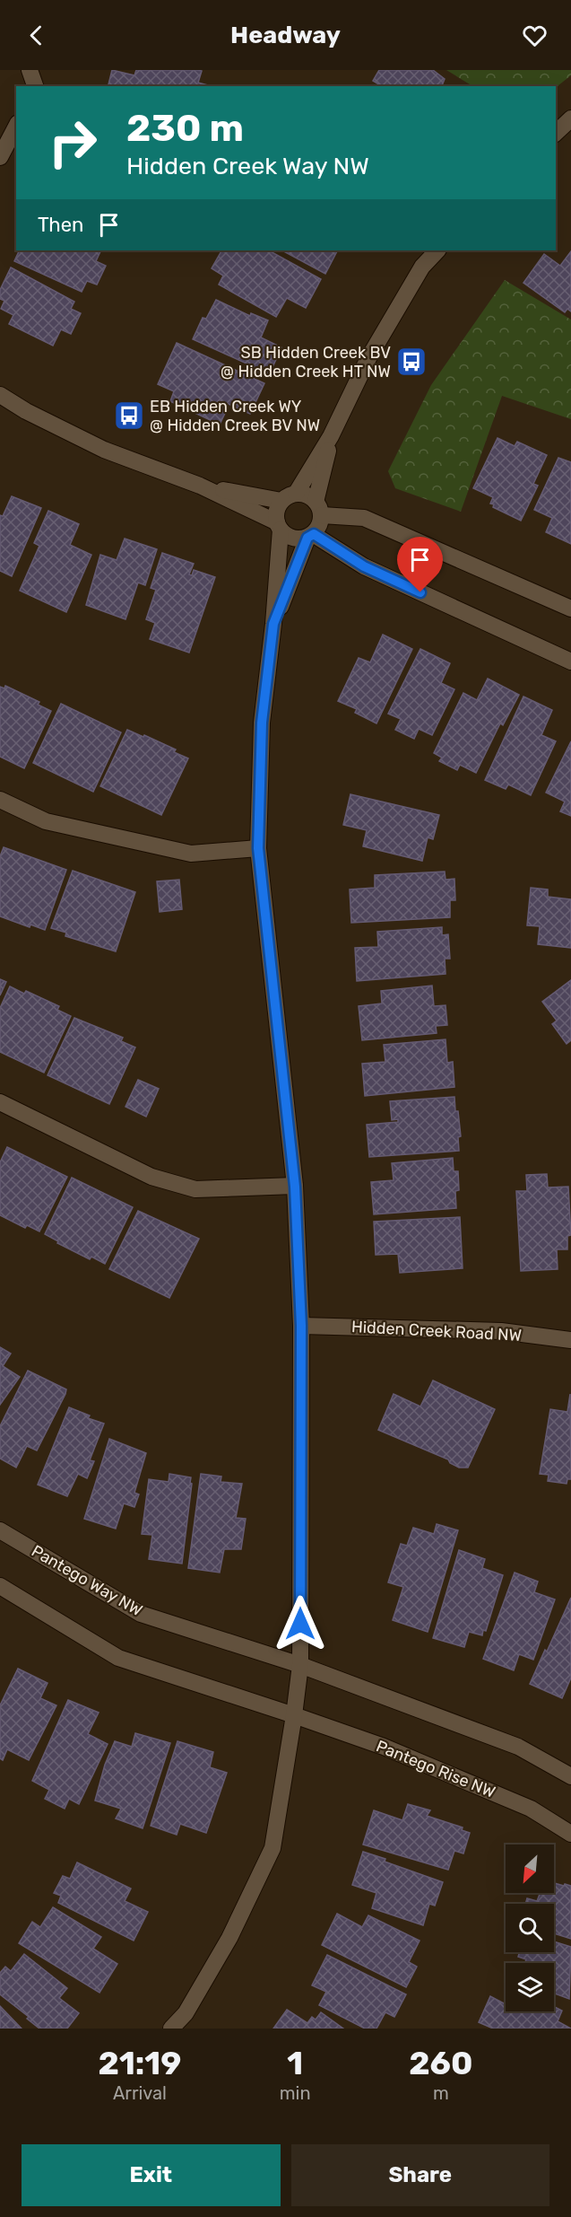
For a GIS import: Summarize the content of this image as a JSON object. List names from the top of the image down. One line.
{"streets":{"street":["Hidden Creek Road NW","Pantego Way NW","Pantego Rise NW"]},"places":{"bus stop":["SB Hidden Creek BV @ Hidden Creek HT NW","EB Hidden Creek WY @ Hidden Creek BV NW"]},"north":"bottom left","page":{"header":"Headway","turn":["230 m","Hidden Creek Way NW"],"then":"Then","eta":["21:19","Arrival","1","min","260","m"],"buttons":["Exit","Share"]}}
